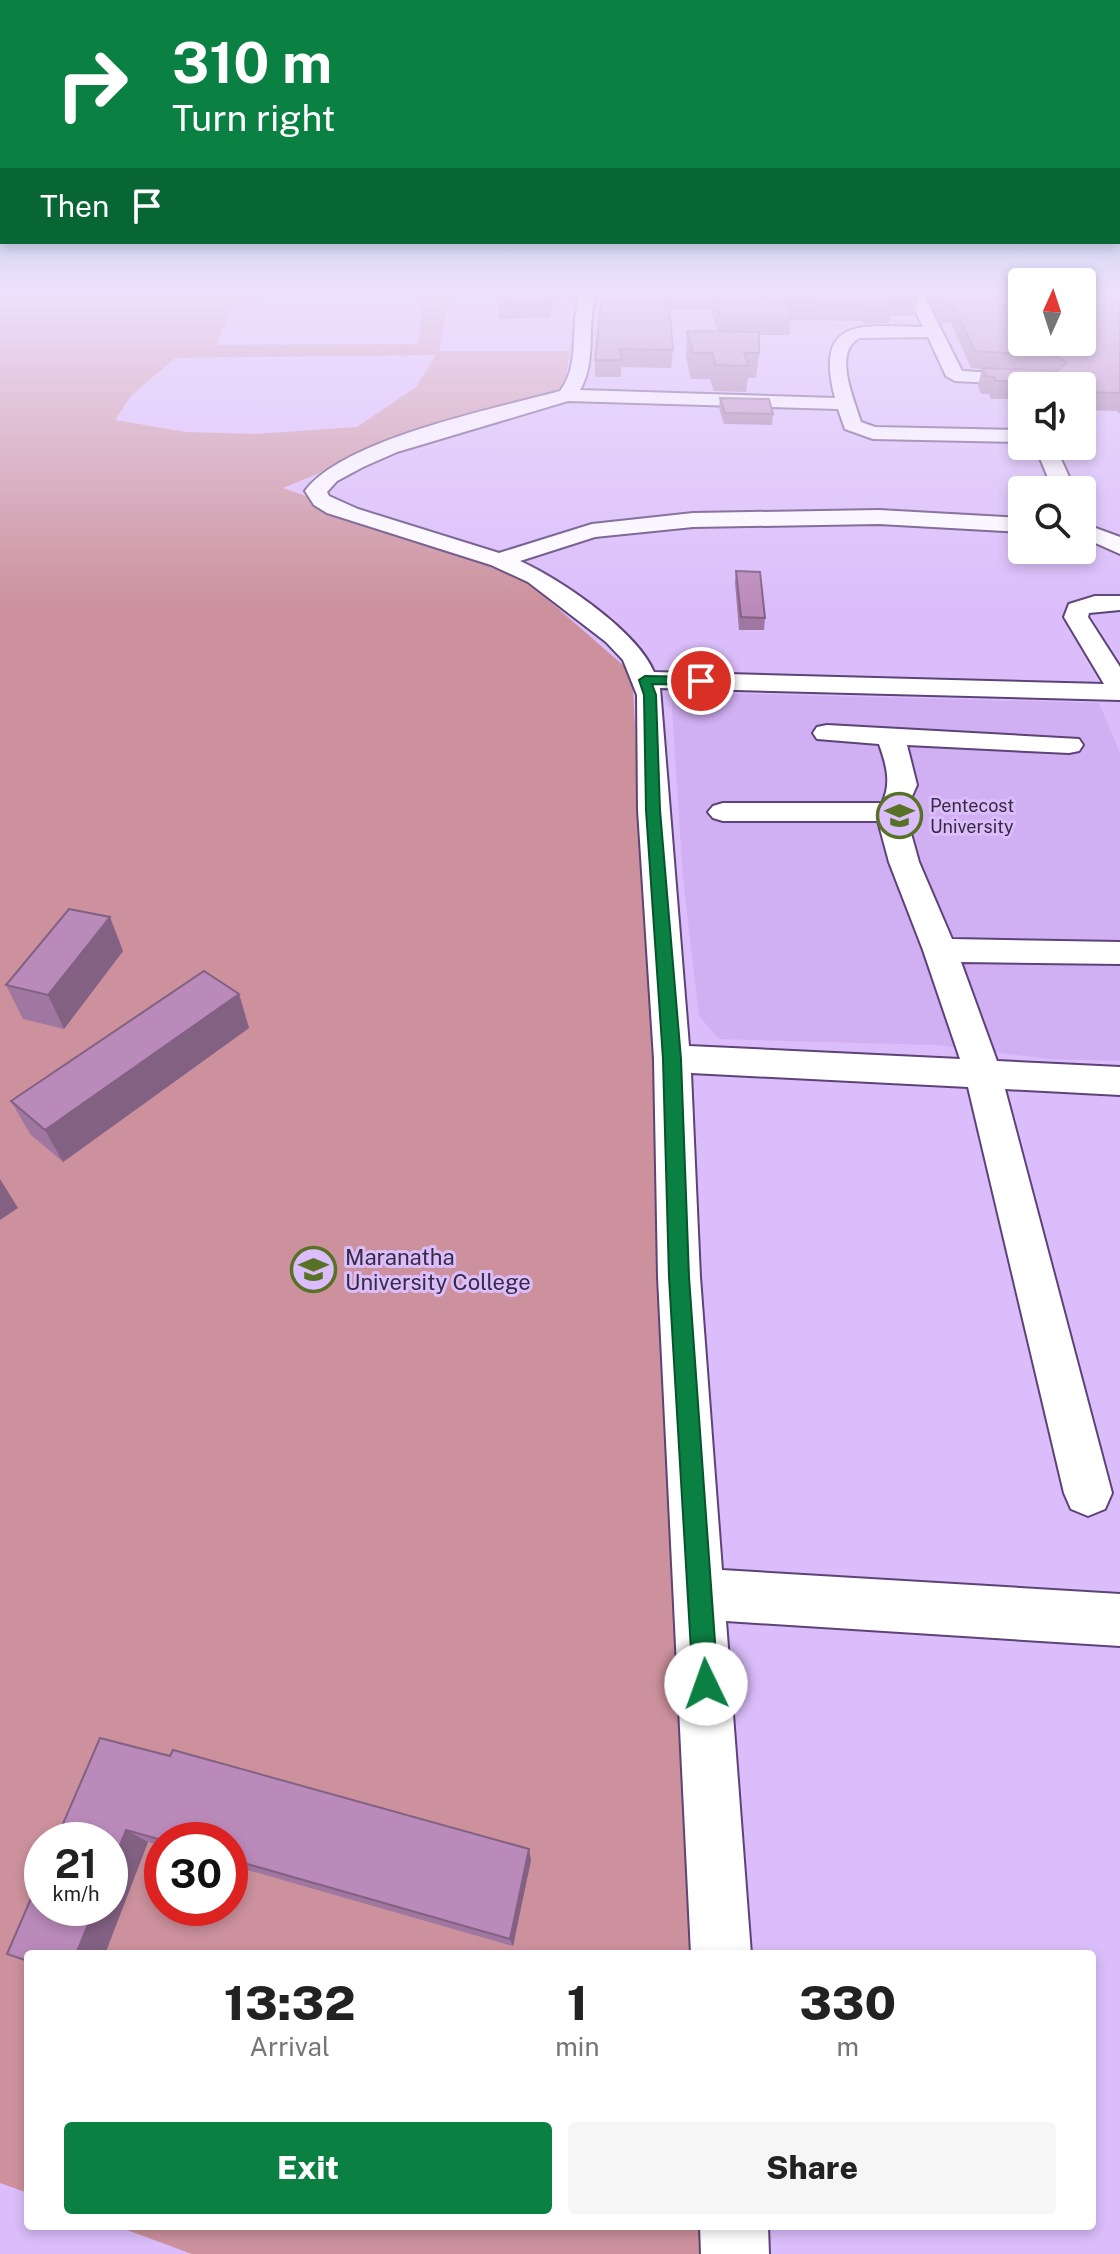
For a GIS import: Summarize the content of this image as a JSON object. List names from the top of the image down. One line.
{"places":{"school or university":["Pentecost University","Maranatha University College"]},"north":"top","page":{"turn":["310 m","Turn right"],"then":"Then","speed":"21 km/h","limit":"30","eta":["13:32","Arrival","1","min","330","m"],"buttons":["Exit","Share"]}}
